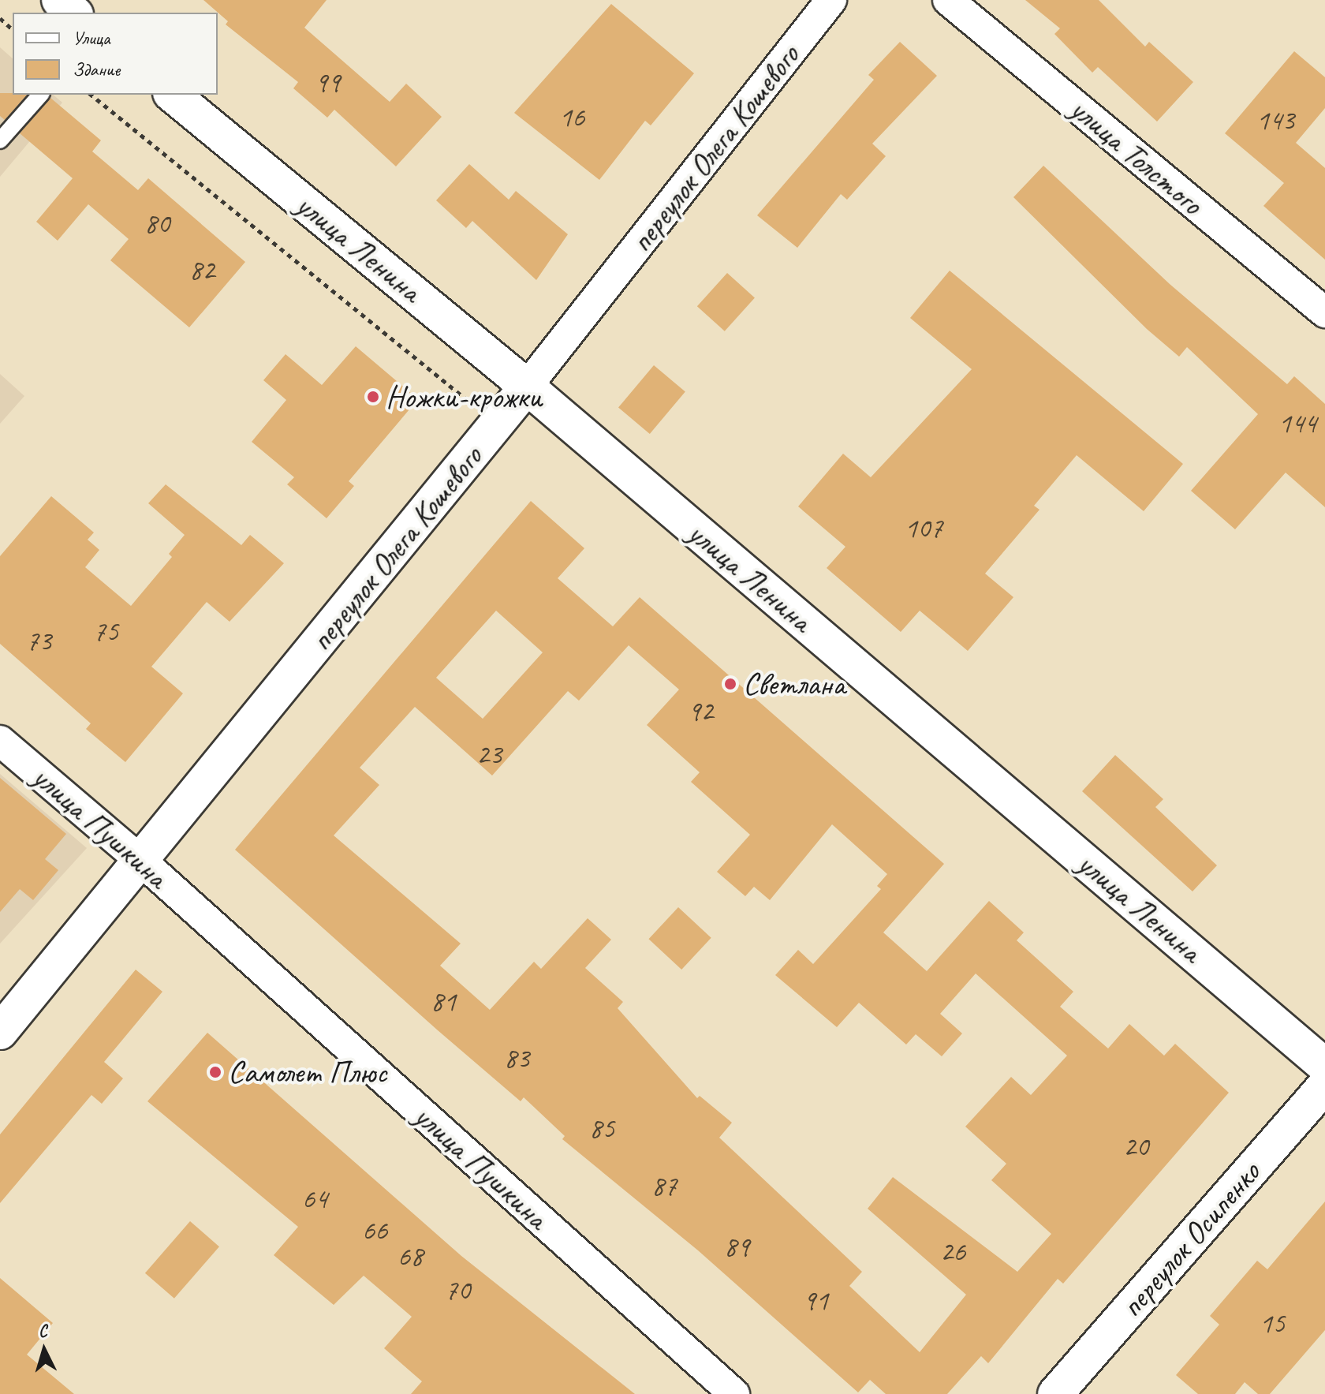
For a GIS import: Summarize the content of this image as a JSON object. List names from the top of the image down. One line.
{"streets":{"street":["переулок Олега Кошевого","улица Толстого","улица Ленина","улица Пушкина","переулок Осипенко"]},"crossings":[["переулок Олега Кошевого","улица Ленина"],["переулок Олега Кошевого","улица Пушкина"]],"places":["Ножки-крожки","Светлана","Самолет Плюс"],"house_numbers":["99","16","143","80","82","144","107","75","73","92","23","81","83","85","20","87","64","66","89","26","68","70","91","15"],"legend":["Улица","Здание"],"north":"top"}
